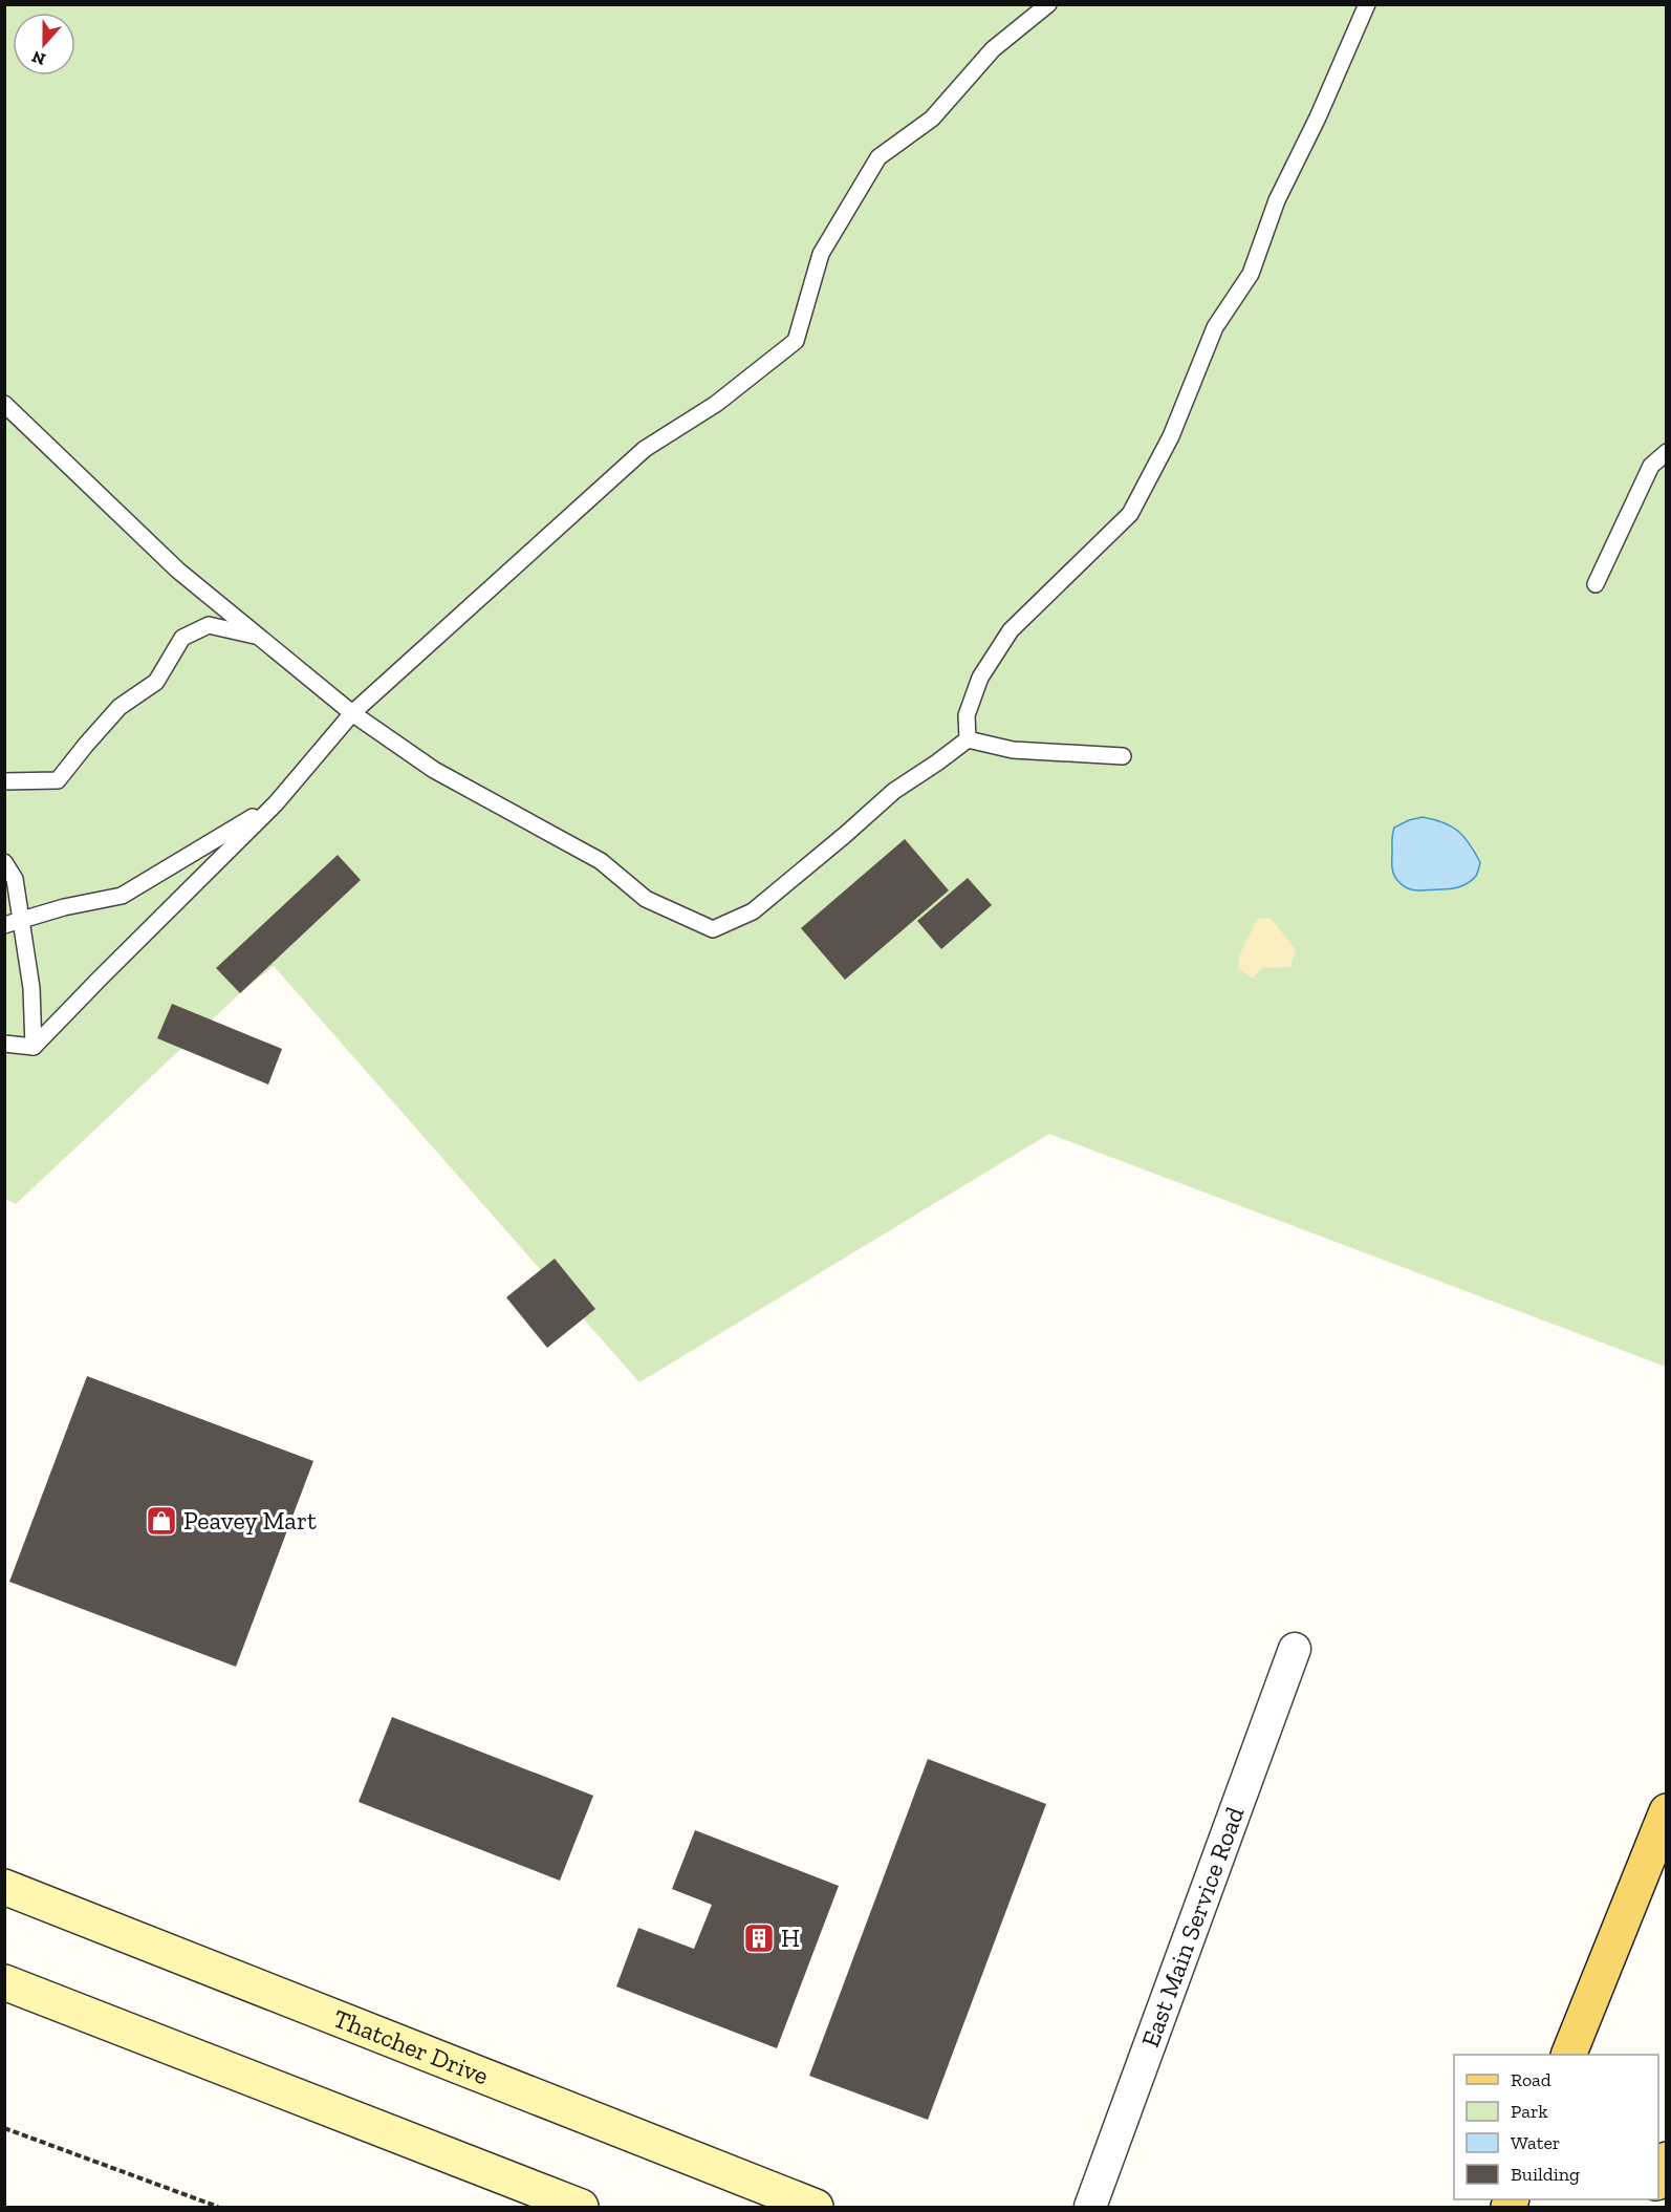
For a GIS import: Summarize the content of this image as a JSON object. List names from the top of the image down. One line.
{"streets":{"main road":["Thatcher Drive"],"street":["East Main Service Road"]},"places":{"shop":["Peavey Mart"],"building":["H"]},"legend":["Road","Park","Water","Building"],"north":"bottom"}
